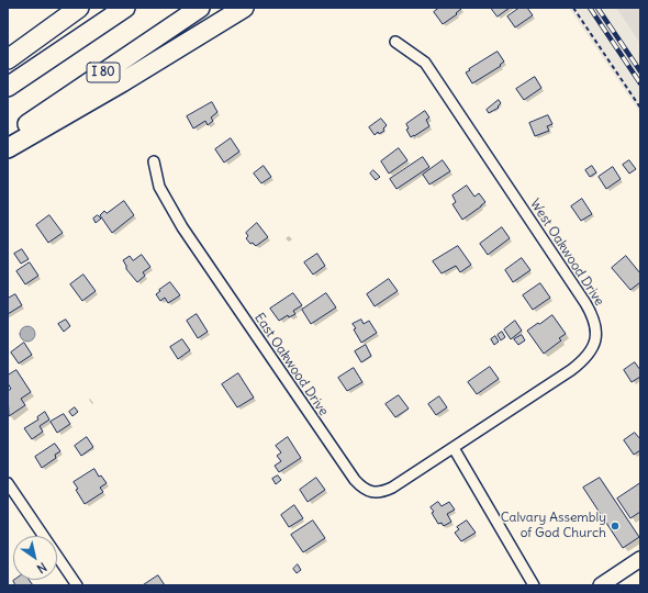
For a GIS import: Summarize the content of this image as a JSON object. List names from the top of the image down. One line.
{"streets":{"highway":["I 80"],"street":["West Oakwood Drive","East Oakwood Drive"]},"crossings":[["West Oakwood Drive","East Oakwood Drive"]],"places":["Calvary Assembly of God Church"],"north":"bottom right"}
